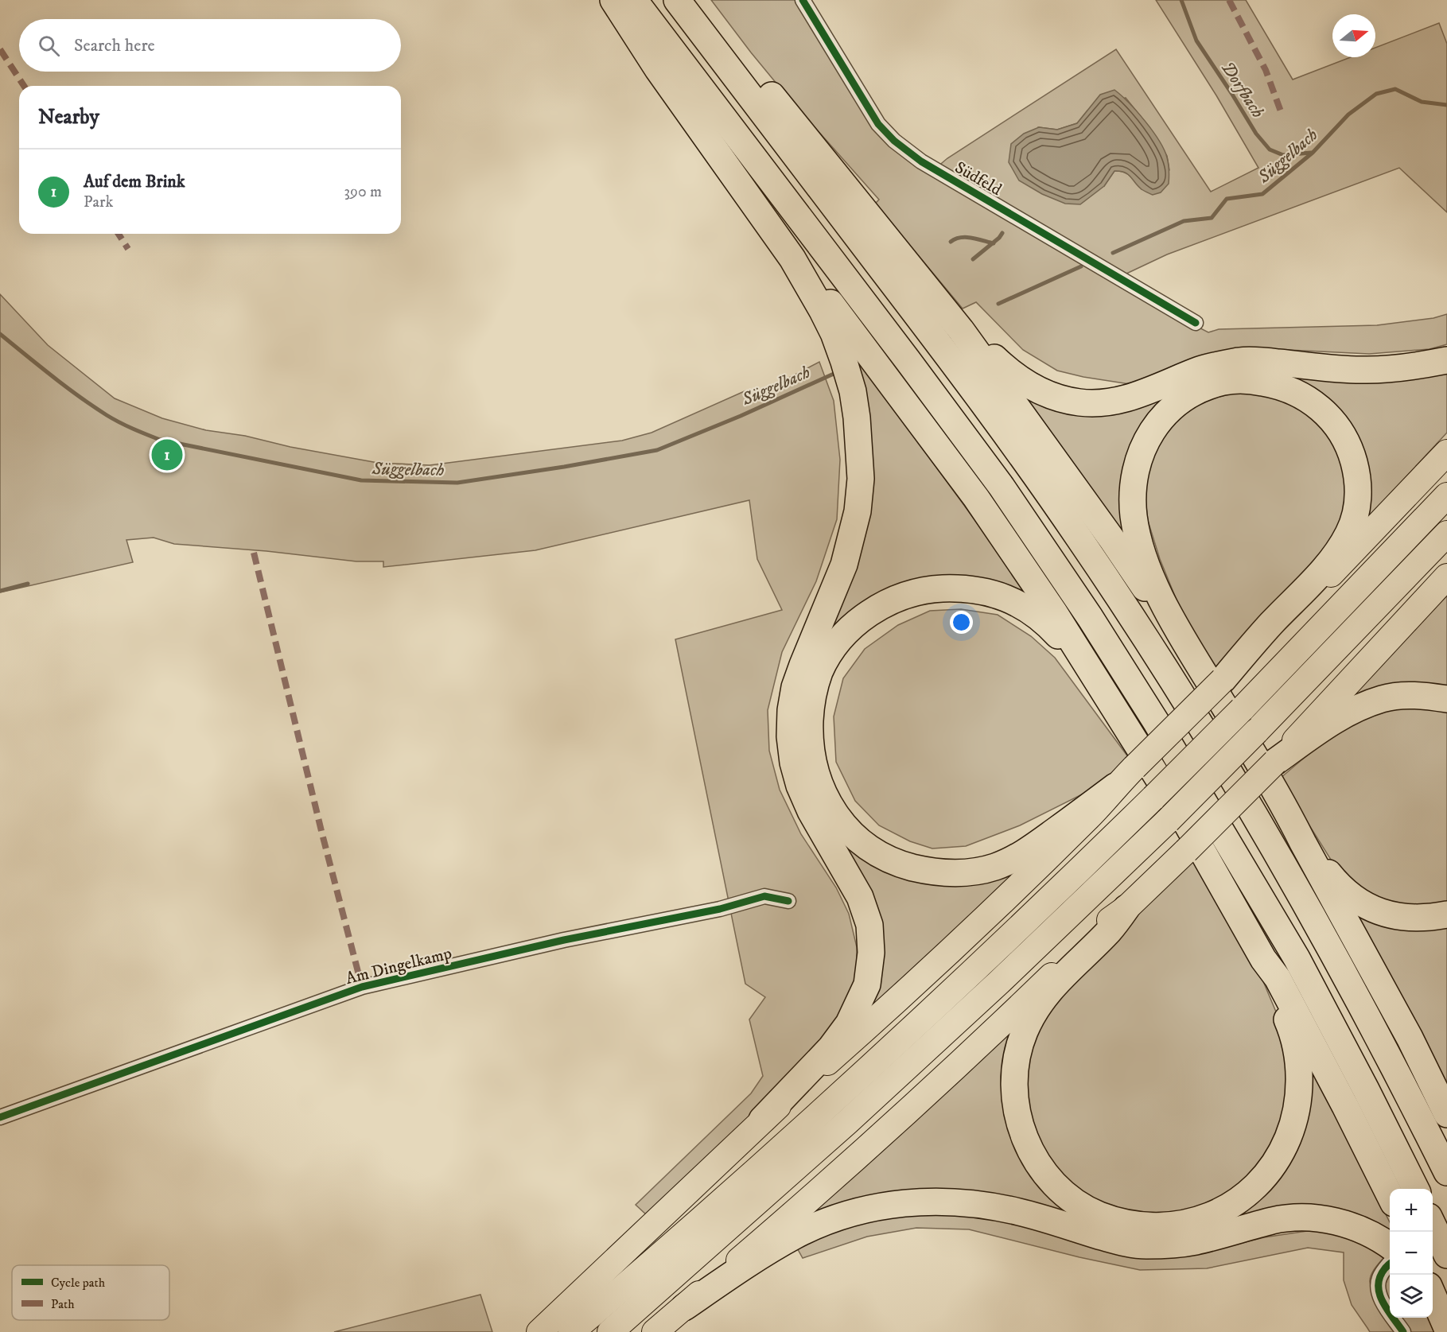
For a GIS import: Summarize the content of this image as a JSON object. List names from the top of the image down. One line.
{"streets":{"street":["Südfeld","Am Dingelkamp"]},"water":["Dorfbach","Süggelbach"],"legend":["Cycle path","Path"],"north":"right","page":{"search":"Search here","heading":"Nearby","list":[{"mark":"1","name":"Auf dem Brink","note":"Park","value":"390 m"}],"pins":"1","map_buttons":["+","−"]}}
